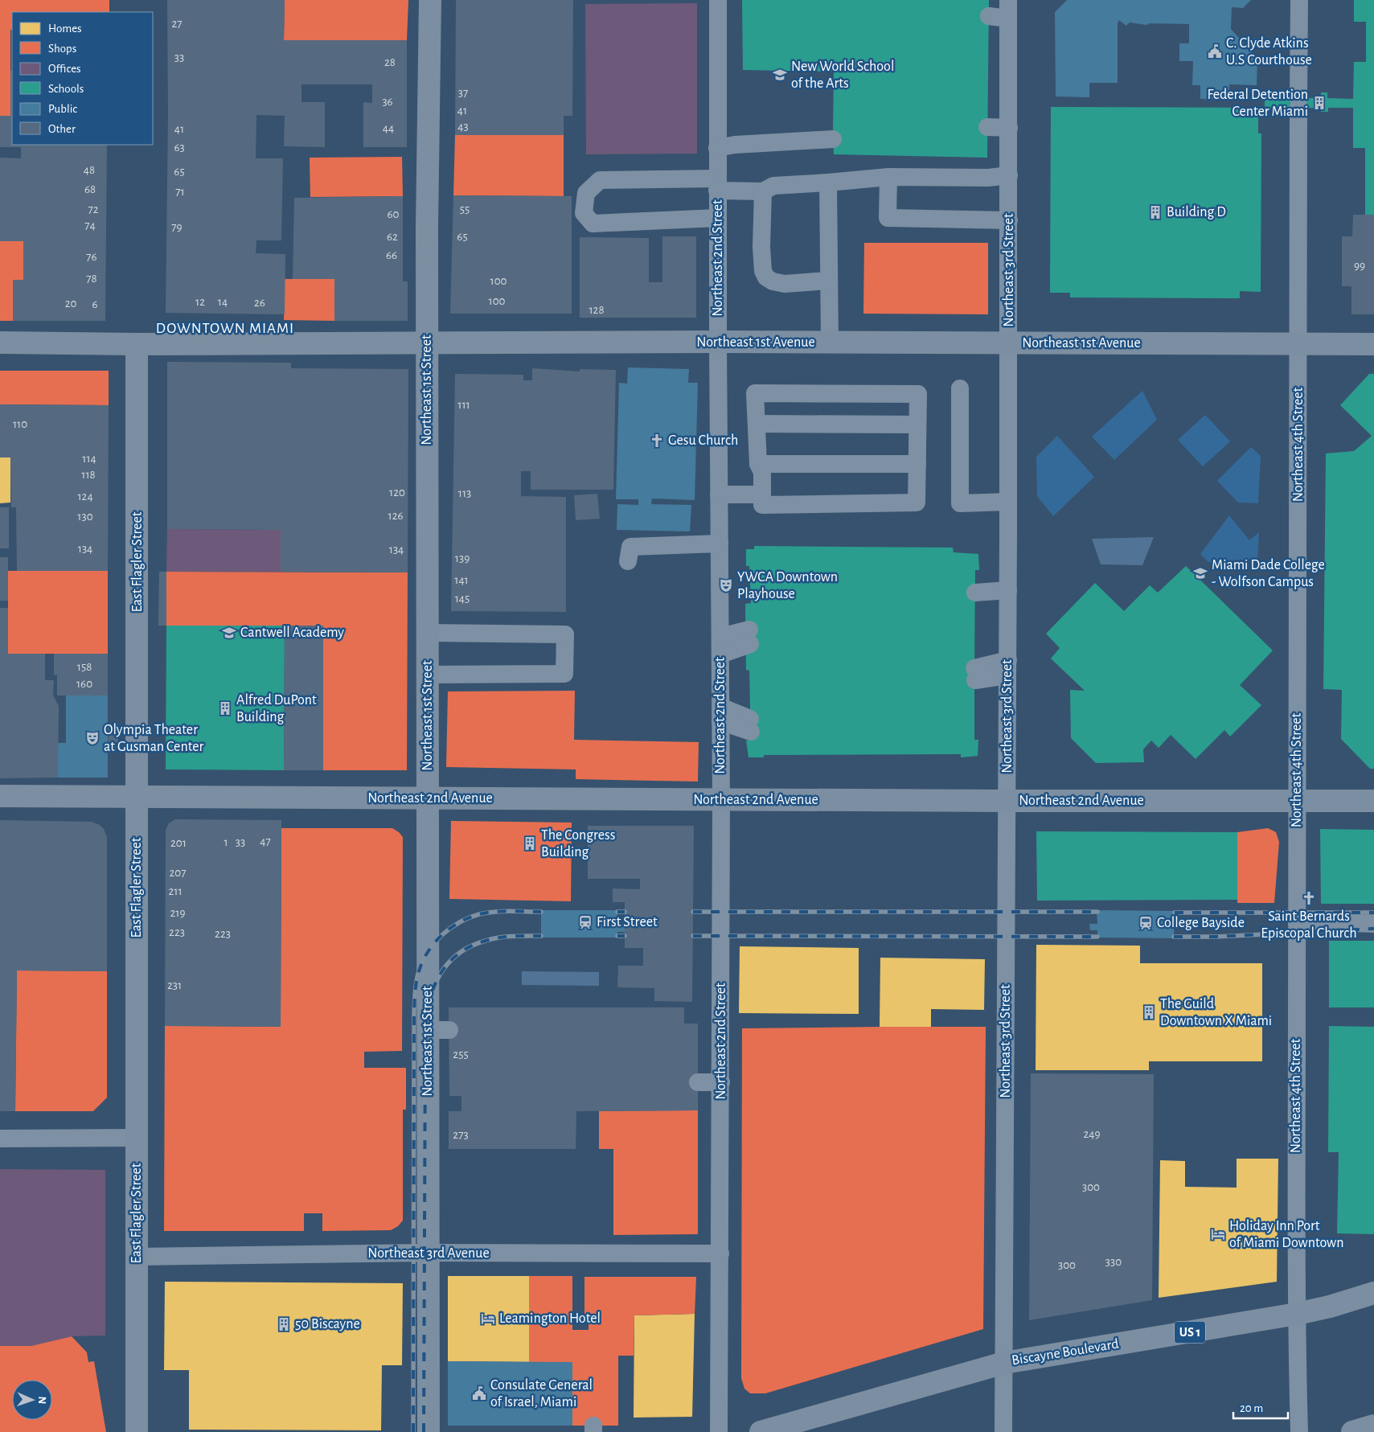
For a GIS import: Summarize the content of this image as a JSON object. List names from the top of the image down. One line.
{"streets":{"main road":["Northeast 1st Avenue","Northeast 1st Street","East Flagler Street","Northeast 2nd Avenue","US 1","Biscayne Boulevard"],"street":["Northeast 2nd Street","Northeast 3rd Street","Northeast 4th Street","Northeast 3rd Avenue"]},"crossings":[["Northeast 2nd Street","Northeast 1st Avenue"],["Northeast 2nd Street","Northeast 2nd Avenue"],["Northeast 2nd Street","Northeast 3rd Avenue"],["Northeast 3rd Street","Northeast 1st Avenue"],["Northeast 3rd Street","Northeast 2nd Avenue"],["Northeast 3rd Street","Biscayne Boulevard"],["Northeast 1st Avenue","Northeast 1st Street"],["Northeast 1st Avenue","Northeast 4th Street"],["Northeast 1st Avenue","East Flagler Street"],["Northeast 1st Street","Northeast 2nd Avenue"],["Northeast 1st Street","Northeast 3rd Avenue"],["Northeast 4th Street","Northeast 2nd Avenue"],["Northeast 4th Street","Biscayne Boulevard"],["East Flagler Street","Northeast 2nd Avenue"],["East Flagler Street","Northeast 3rd Avenue"]],"districts":["DOWNTOWN MIAMI"],"places":{"public building":["C. Clyde Atkins U.S Courthouse","Consulate General of Israel, Miami"],"school or university":["New World School of the Arts","Miami Dade College - Wolfson Campus","Cantwell Academy"],"building":["Federal Detention Center Miami","Building D","Alfred DuPont Building","The Congress Building","The Guild Downtown X Miami","50 Biscayne"],"church":["Gesu Church","Saint Bernards Episcopal Church"],"theatre":["YWCA Downtown Playhouse","Olympia Theater at Gusman Center"],"station":["First Street","College Bayside"],"hotel":["Holiday Inn Port of Miami Downtown","Leamington Hotel"]},"house_numbers":["27","33","28","37","36","41","43","44","41","63","48","65","68","71","72","55","60","74","79","62","65","66","76","99","78","100","100","12","14","26","20","6","128","111","110","114","118","120","113","124","126","130","134","134","139","141","145","158","160","47","1","33","201","207","211","219","223","223","231","255","249","273","300","330","300"],"legend":["Homes","Shops","Offices","Schools","Public","Other"],"scale_bar":"20 m","north":"right"}
